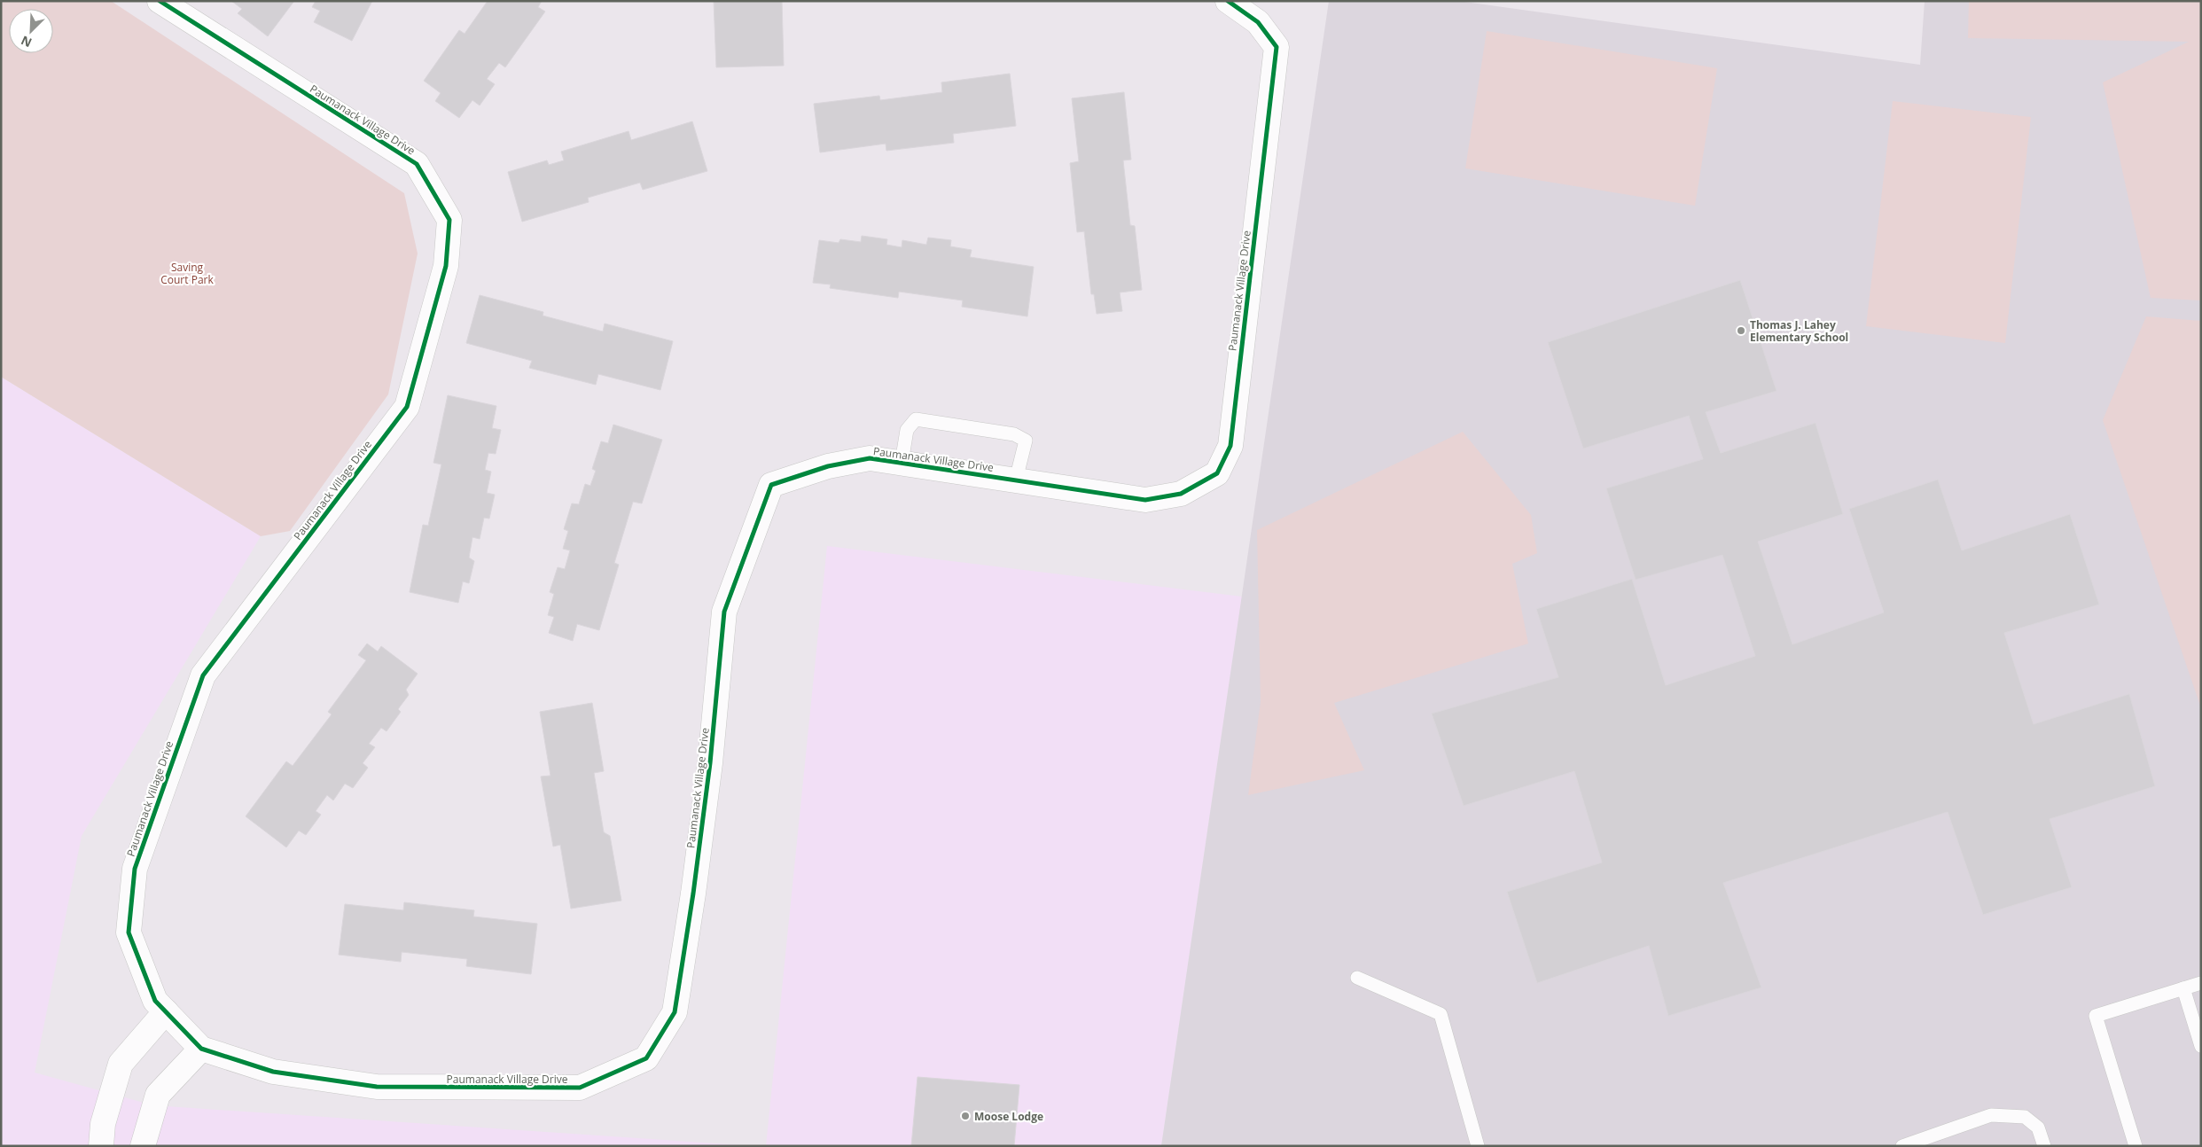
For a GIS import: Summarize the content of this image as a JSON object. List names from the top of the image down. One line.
{"streets":{"street":["Paumanack Village Drive"]},"parks":["Saving Court Park"],"places":["Thomas J. Lahey Elementary School","Moose Lodge"],"north":"bottom left"}
